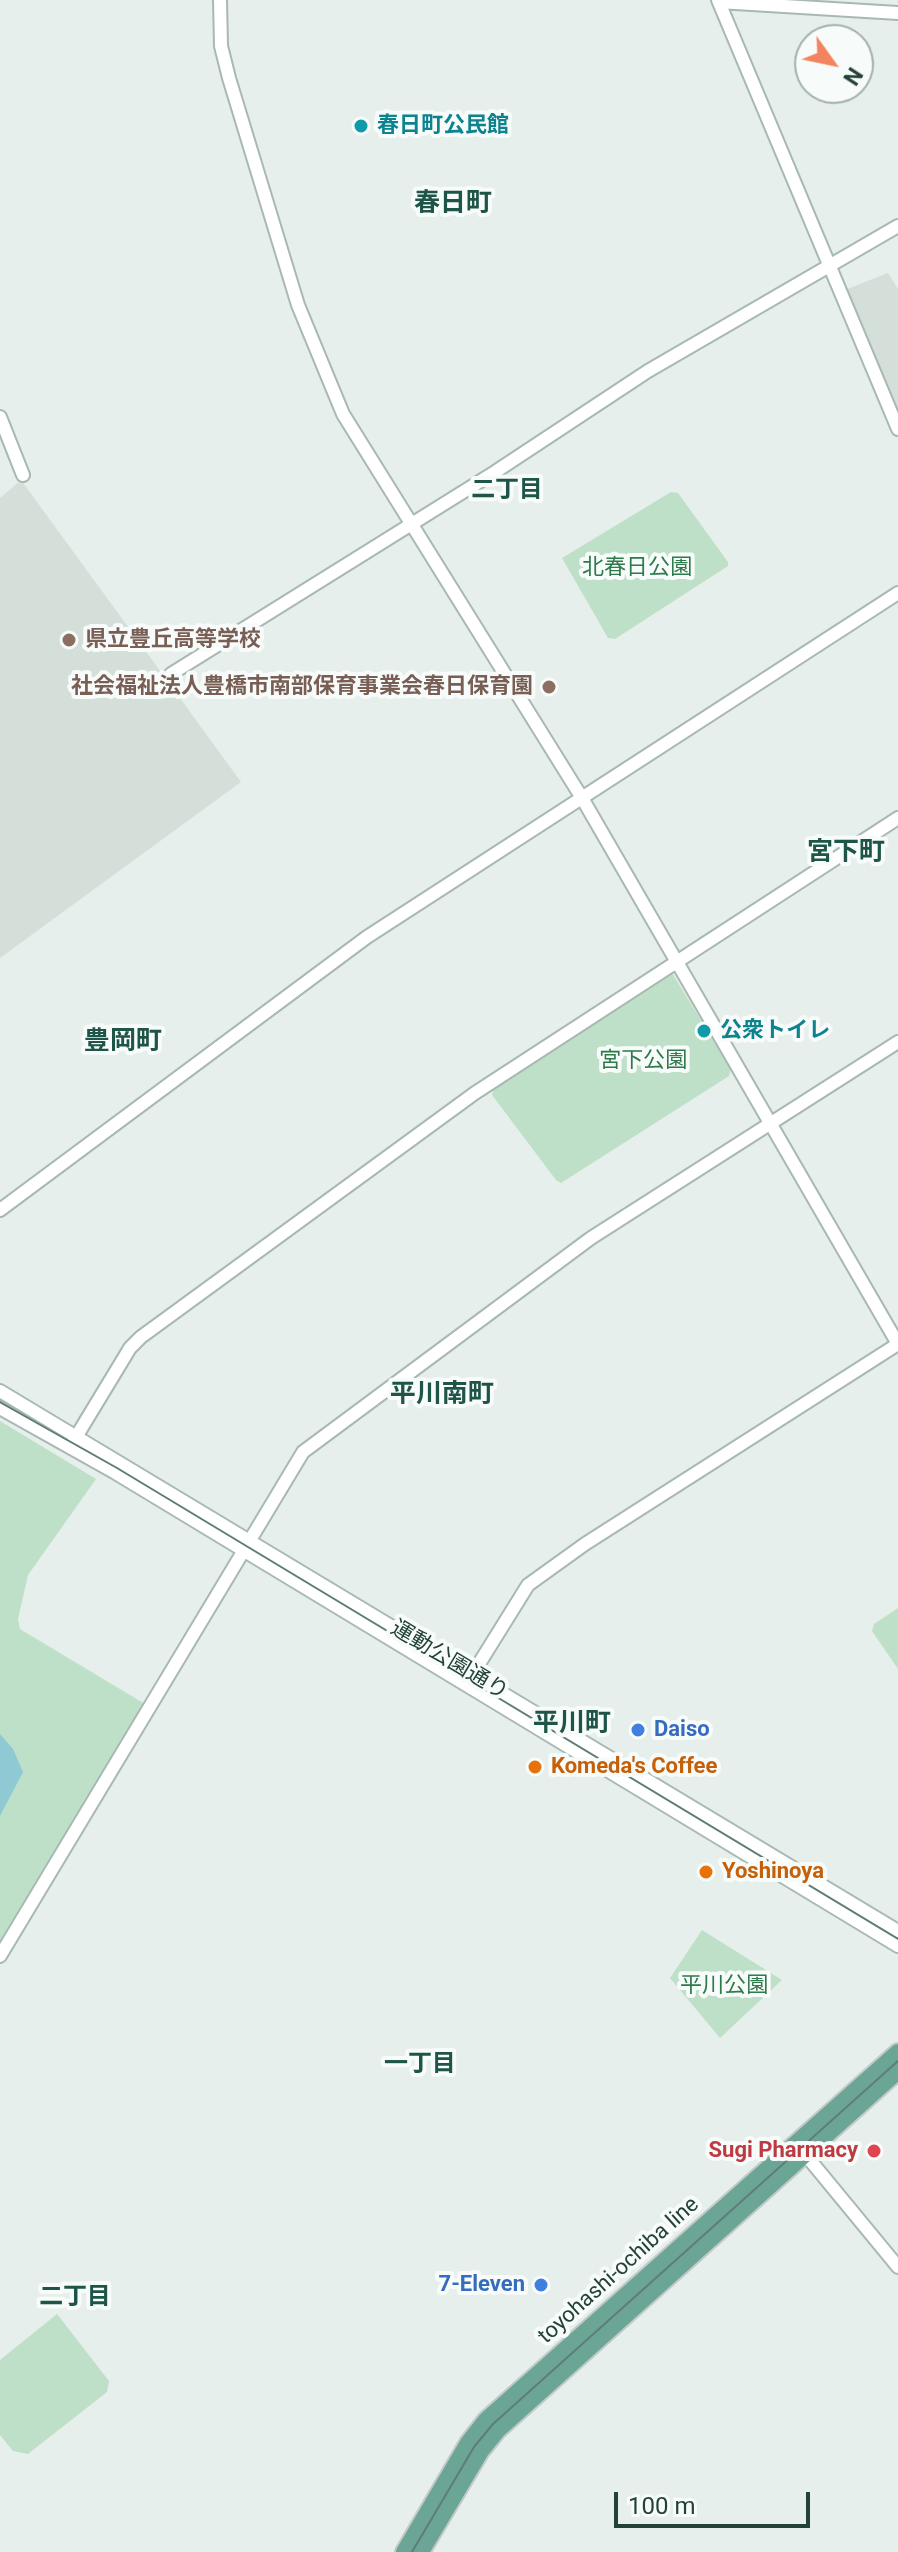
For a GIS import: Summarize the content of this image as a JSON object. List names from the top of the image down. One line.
{"streets":{"main road":["toyohashi-ochiba line"],"street":["運動公園通り"]},"districts":["春日町","二丁目","宮下町","豊岡町","平川南町","平川町","一丁目","二丁目"],"parks":["北春日公園","宮下公園","平川公園"],"places":["春日町公民館","県立豊丘高等学校","社会福祉法人豊橋市南部保育事業会春日保育園","公衆トイレ","Daiso","Komeda's Coffee","Yoshinoya","Sugi Pharmacy","7-Eleven"],"scale_bar":"100 m","north":"bottom right"}
